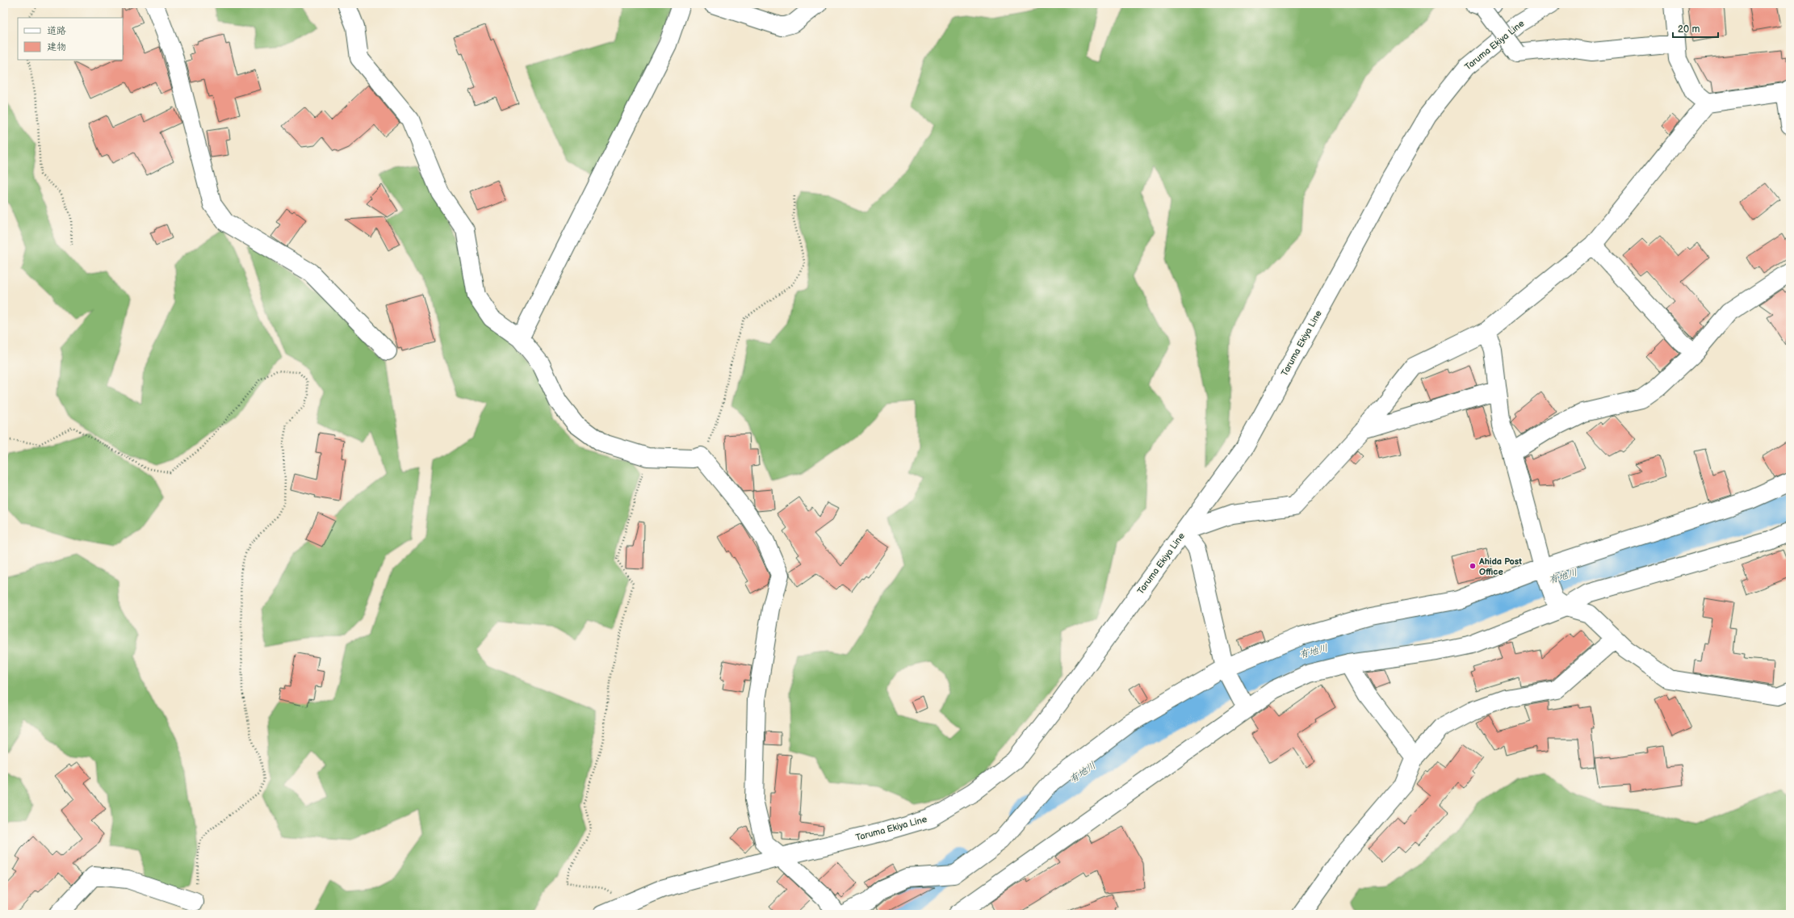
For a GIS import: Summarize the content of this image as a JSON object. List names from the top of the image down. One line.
{"streets":{"street":["Taruma Ekiya Line"]},"water":["有地川"],"places":["Ahida Post Office"],"legend":["道路","建物"],"scale_bar":"20 m"}
